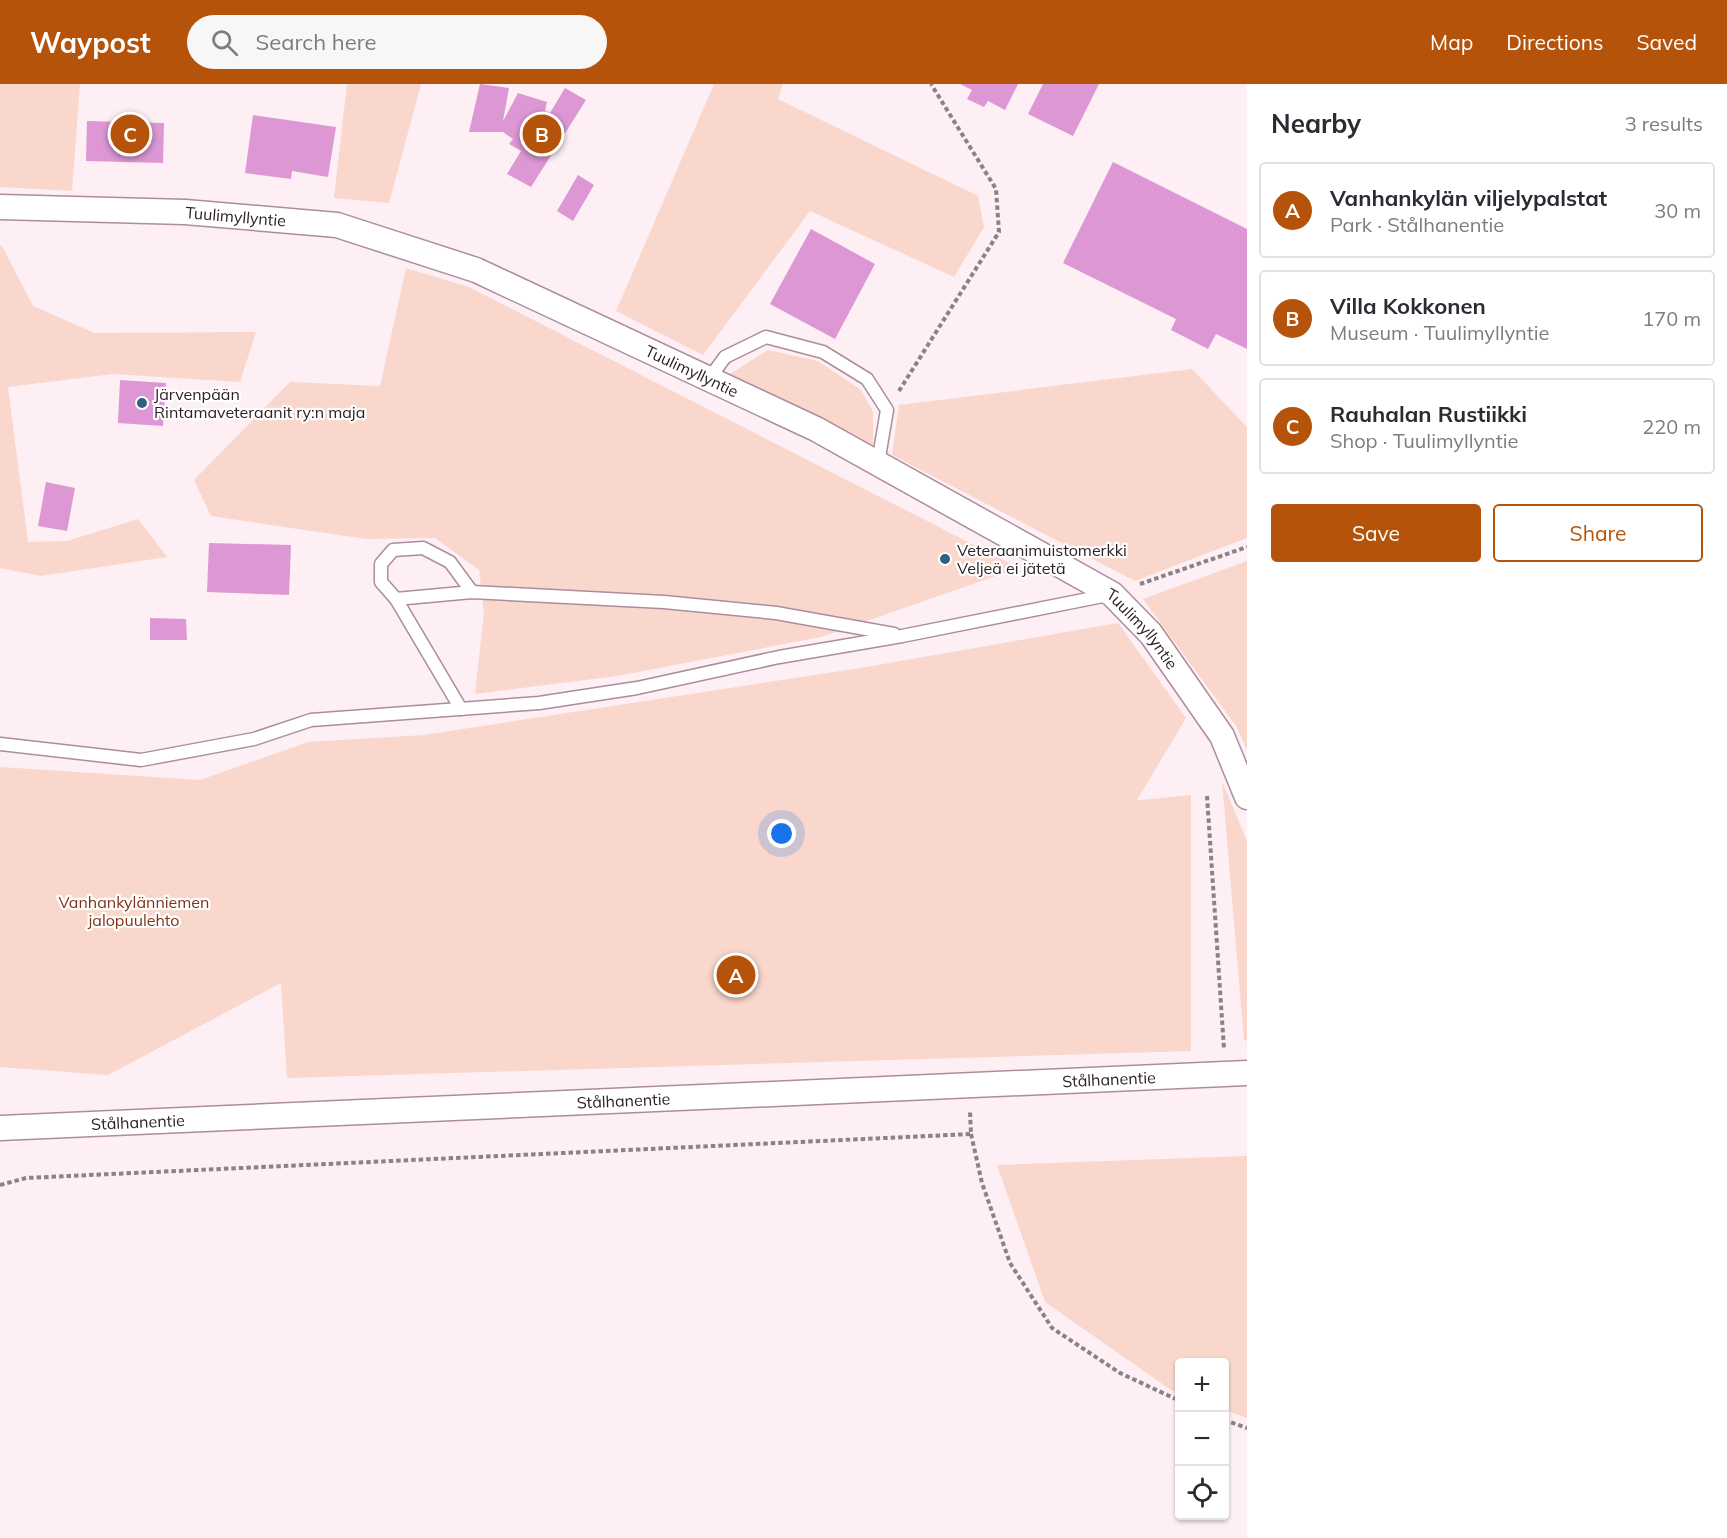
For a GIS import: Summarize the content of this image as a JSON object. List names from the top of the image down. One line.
{"streets":{"street":["Tuulimyllyntie","Stålhanentie"]},"parks":["Vanhankylänniemen jalopuulehto"],"places":["Järvenpään Rintamaveteraanit ry:n maja","Veteraanimuistomerkki Veljeä ei jätetä"],"page":{"header":"Waypost","search":"Search here","nav":["Map","Directions","Saved"],"heading":["Nearby","3 results"],"pins":["B","C","A"],"list":[{"mark":"A","name":"Vanhankylän viljelypalstat","note":"Park · Stålhanentie","value":"30 m"},{"mark":"B","name":"Villa Kokkonen","note":"Museum · Tuulimyllyntie","value":"170 m"},{"mark":"C","name":"Rauhalan Rustiikki","note":"Shop · Tuulimyllyntie","value":"220 m"}],"buttons":["Save","Share"],"map_buttons":["+","−"]}}
